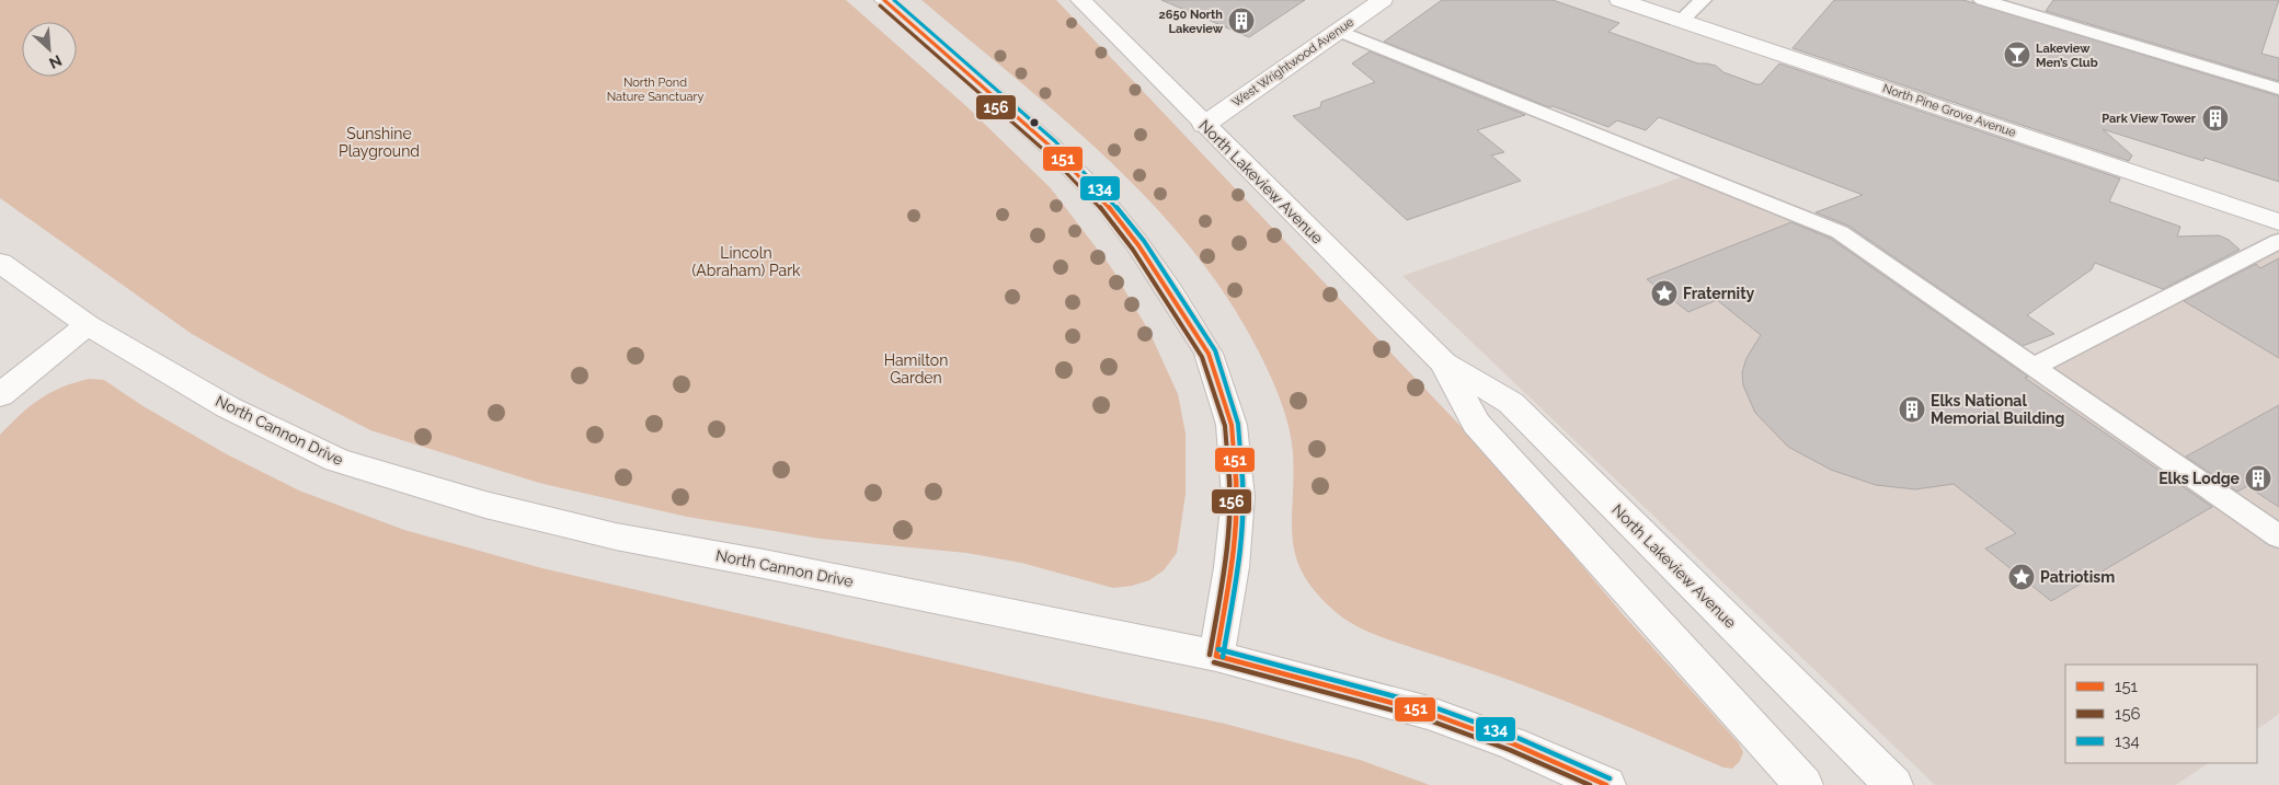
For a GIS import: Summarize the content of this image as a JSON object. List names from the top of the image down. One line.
{"streets":{"street":["West Wrightwood Avenue","North Pine Grove Avenue","North Lakeview Avenue","North Cannon Drive"]},"crossings":[["West Wrightwood Avenue","North Lakeview Avenue"]],"parks":["North Pond Nature Sanctuary","Sunshine Playground","Lincoln (Abraham) Park","Hamilton Garden"],"places":{"building":["2650 North Lakeview","Park View Tower","Elks National Memorial Building","Elks Lodge"],"bar":["Lakeview Men’s Club"],"place":["Fraternity","Patriotism"]},"lines":["transit line 151","transit line 134","transit line 156"],"legend":["151","156","134"],"north":"bottom right"}
